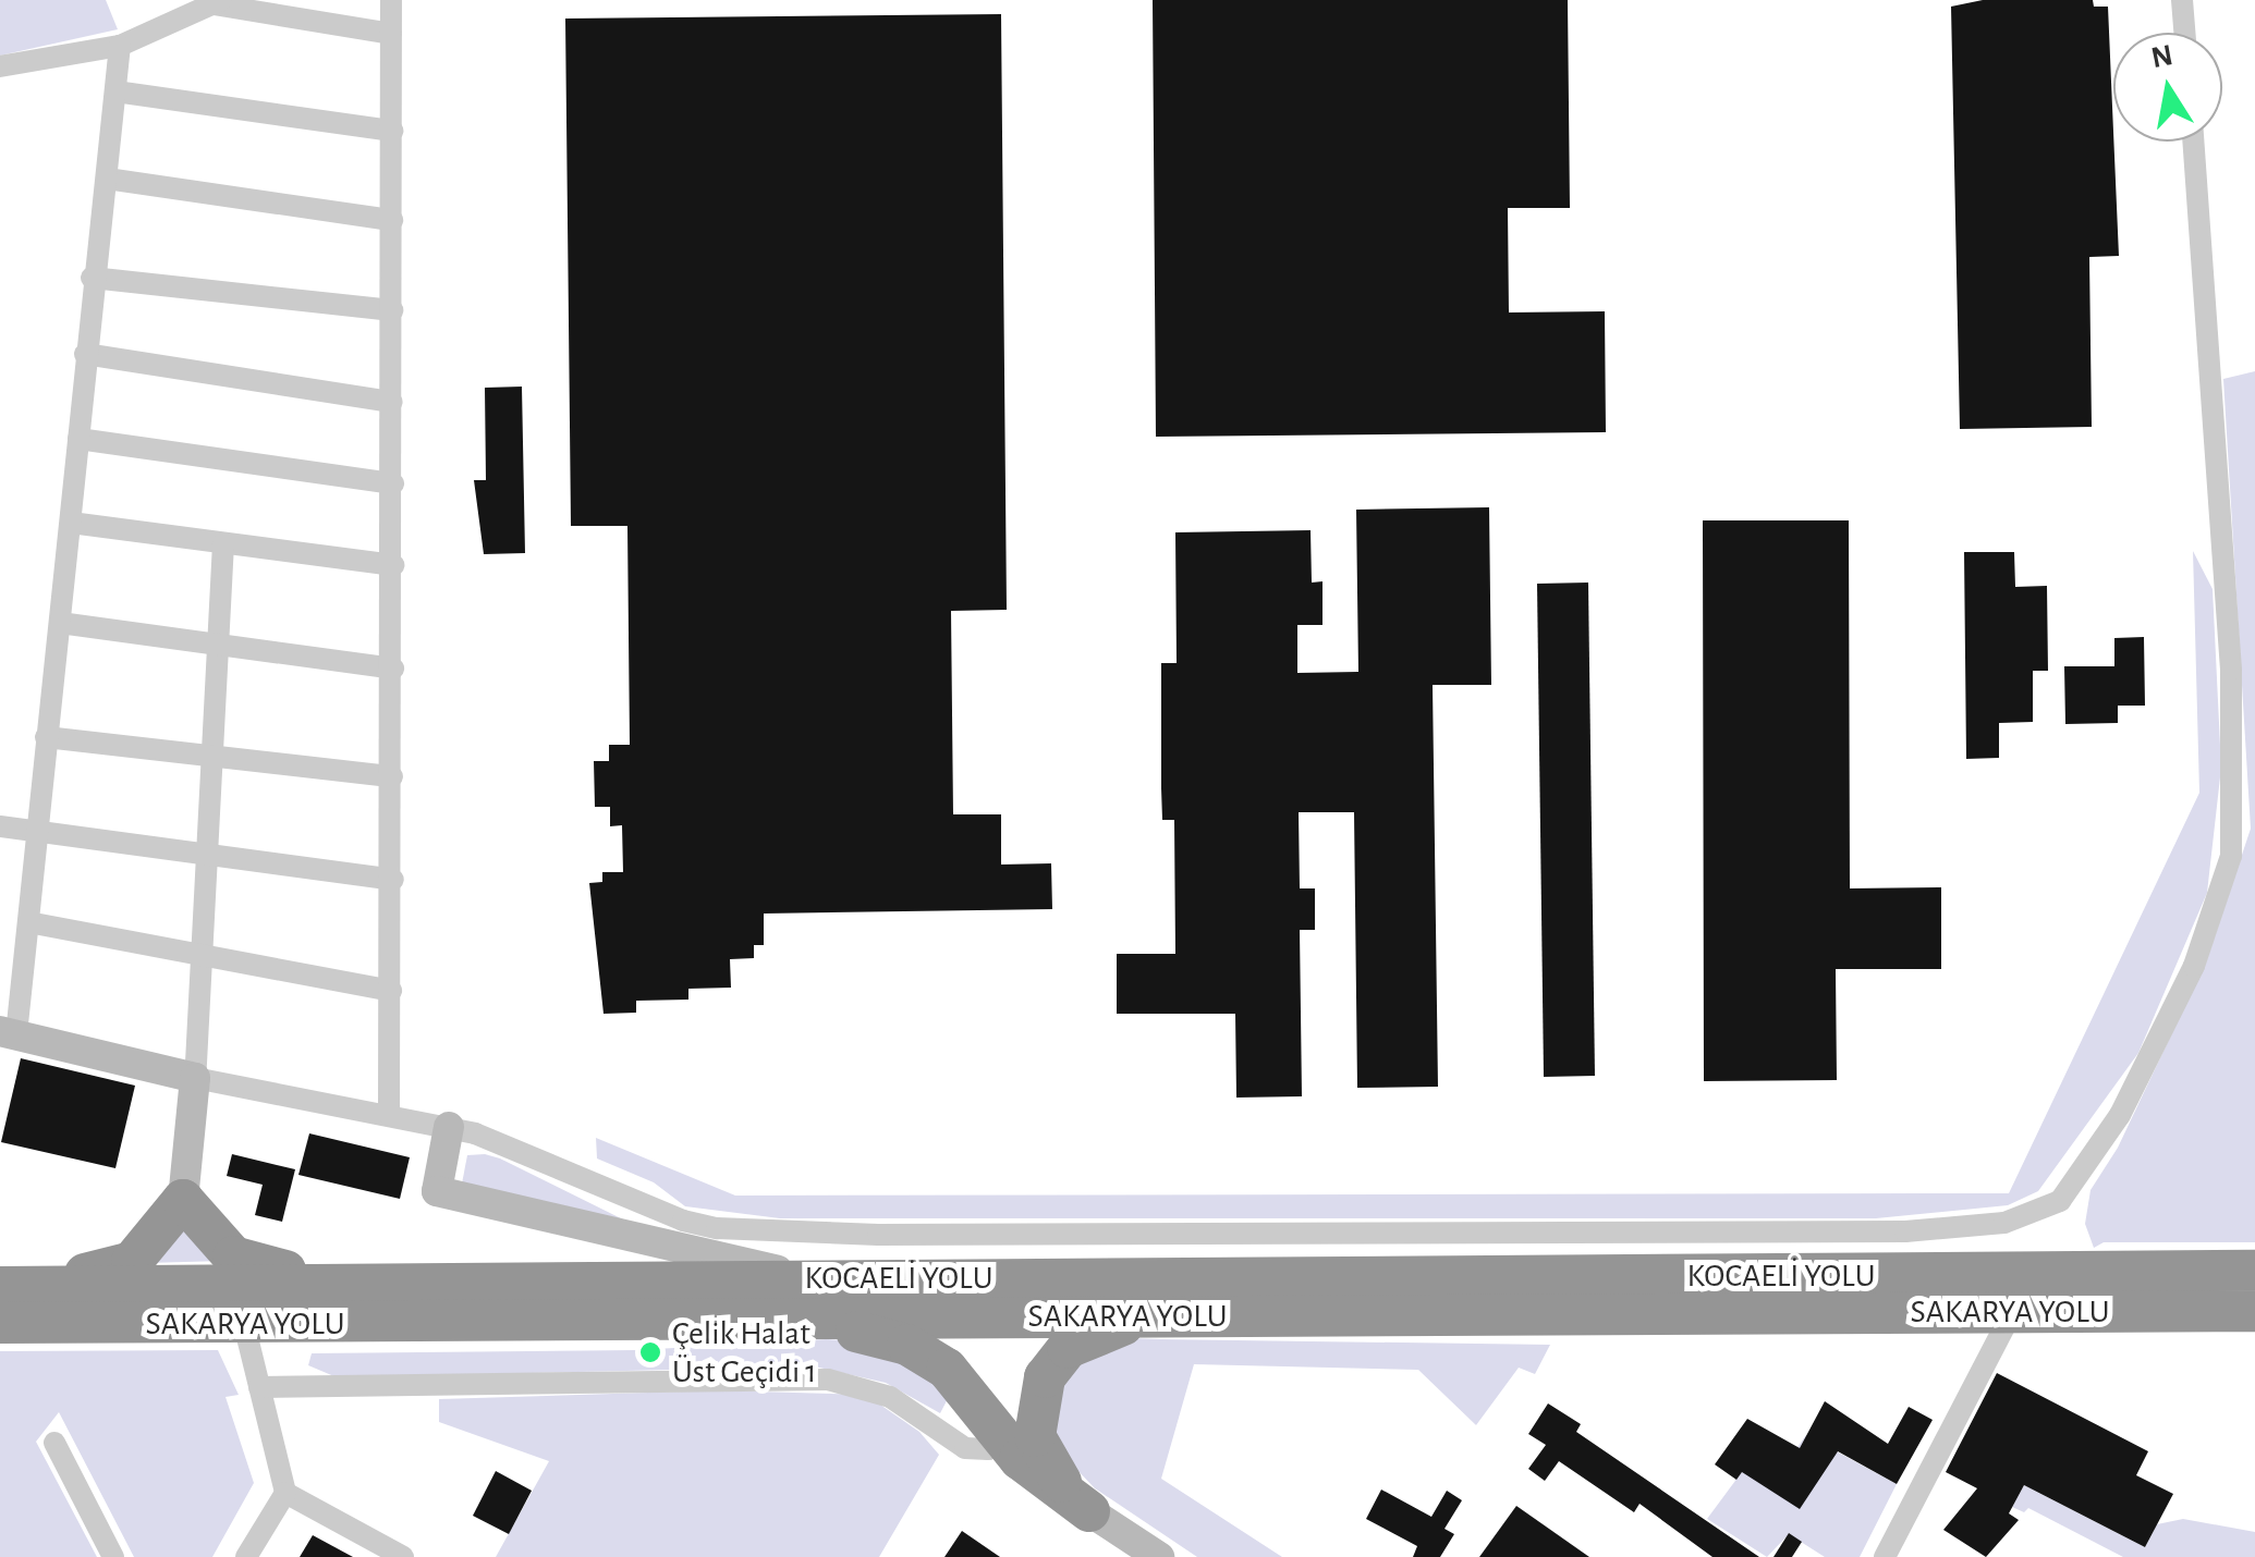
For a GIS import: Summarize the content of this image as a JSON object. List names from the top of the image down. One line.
{"streets":{"highway":["KOCAELİ YOLU","SAKARYA YOLU"]},"places":["Çelik Halat Üst Geçidi 1"],"north":"top"}
